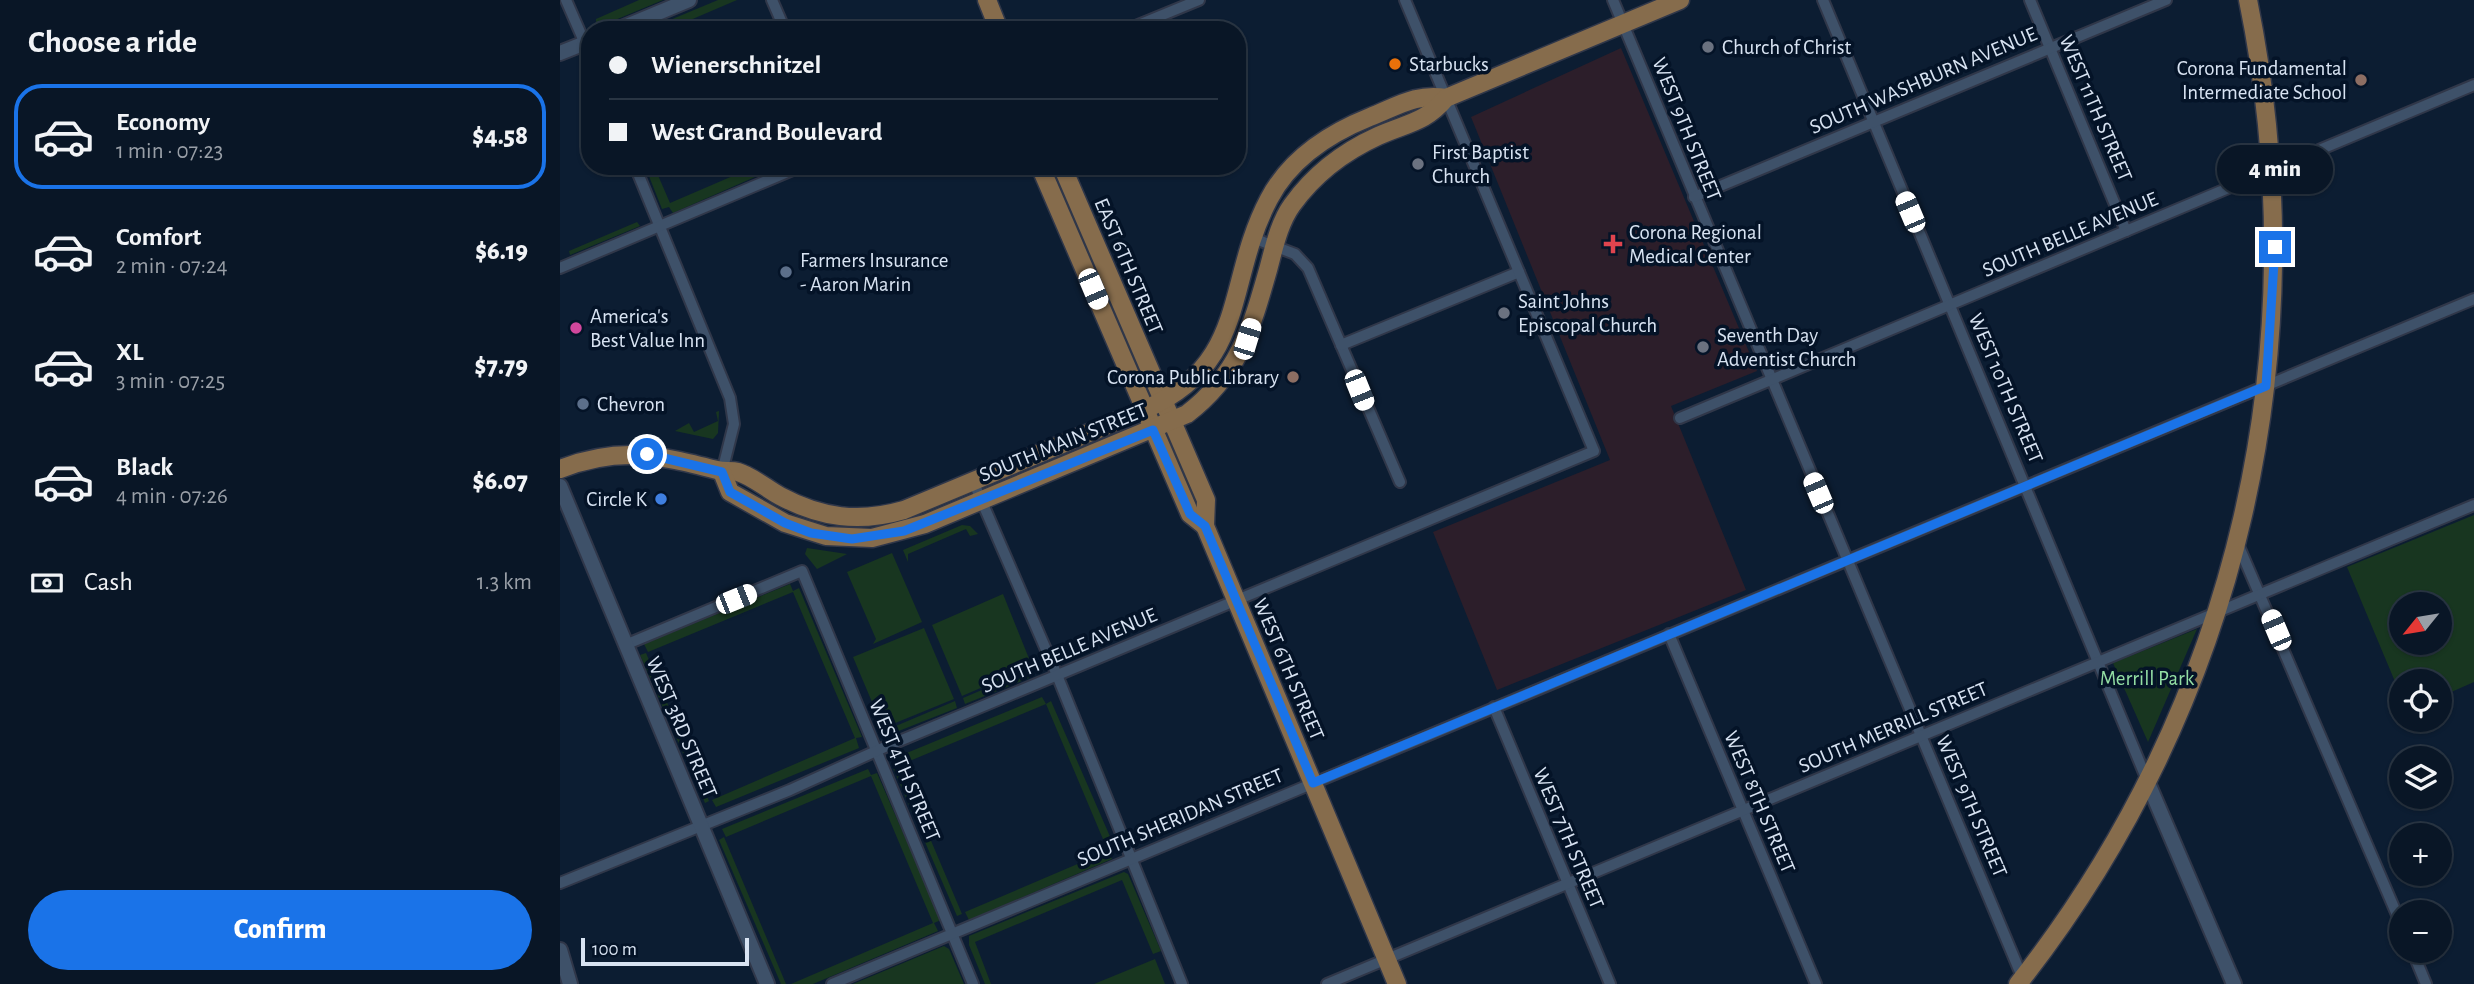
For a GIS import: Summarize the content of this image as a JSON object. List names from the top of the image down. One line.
{"streets":{"main road":["EAST 6TH STREET","SOUTH MAIN STREET","WEST 6TH STREET"],"street":["SOUTH WASHBURN AVENUE","WEST 11TH STREET","WEST 9TH STREET","SOUTH BELLE AVENUE","WEST 10TH STREET","WEST 3RD STREET","SOUTH MERRILL STREET","WEST 4TH STREET","WEST 8TH STREET","SOUTH SHERIDAN STREET","WEST 7TH STREET"]},"crossings":[["SOUTH WASHBURN AVENUE","WEST 11TH STREET"],["SOUTH WASHBURN AVENUE","WEST 9TH STREET"],["SOUTH WASHBURN AVENUE","WEST 10TH STREET"],["WEST 11TH STREET","SOUTH BELLE AVENUE"],["WEST 9TH STREET","SOUTH BELLE AVENUE"],["WEST 9TH STREET","SOUTH MAIN STREET"],["WEST 9TH STREET","SOUTH MERRILL STREET"],["WEST 9TH STREET","SOUTH SHERIDAN STREET"],["SOUTH BELLE AVENUE","WEST 10TH STREET"],["SOUTH BELLE AVENUE","WEST 6TH STREET"],["SOUTH BELLE AVENUE","WEST 3RD STREET"],["SOUTH BELLE AVENUE","WEST 4TH STREET"],["EAST 6TH STREET","SOUTH MAIN STREET"],["EAST 6TH STREET","WEST 6TH STREET"],["WEST 10TH STREET","SOUTH MERRILL STREET"],["WEST 10TH STREET","SOUTH SHERIDAN STREET"],["SOUTH MAIN STREET","WEST 6TH STREET"],["WEST 6TH STREET","SOUTH MERRILL STREET"],["WEST 6TH STREET","SOUTH SHERIDAN STREET"],["WEST 3RD STREET","WEST 4TH STREET"],["SOUTH MERRILL STREET","WEST 8TH STREET"],["SOUTH MERRILL STREET","WEST 7TH STREET"],["WEST 4TH STREET","SOUTH SHERIDAN STREET"],["WEST 8TH STREET","SOUTH SHERIDAN STREET"],["SOUTH SHERIDAN STREET","WEST 7TH STREET"]],"parks":["Merrill Park"],"places":{"other":["Church of Christ","Starbucks","Corona Fundamental Intermediate School","First Baptist Church","Farmers Insurance - Aaron Marin","Saint Johns Episcopal Church","America's Best Value Inn","Seventh Day Adventist Church","Corona Public Library","Chevron","Circle K"],"health":["Corona Regional Medical Center"]},"scale_bar":"100 m","north":"bottom left","page":{"heading":"Choose a ride","banner":["Wienerschnitzel","West Grand Boulevard"],"list":[{"name":"Economy","note":"1 min · 07:23","value":"$4.58"},{"name":"Comfort","note":"2 min · 07:24","value":"$6.19"},{"name":"XL","note":"3 min · 07:25","value":"$7.79"},{"name":"Black","note":"4 min · 07:26","value":"$6.07"}],"bubble":"4 min","pay":["Cash","1.3 km"],"map_buttons":["+","−"],"buttons":"Confirm","scale":"100 m"}}
